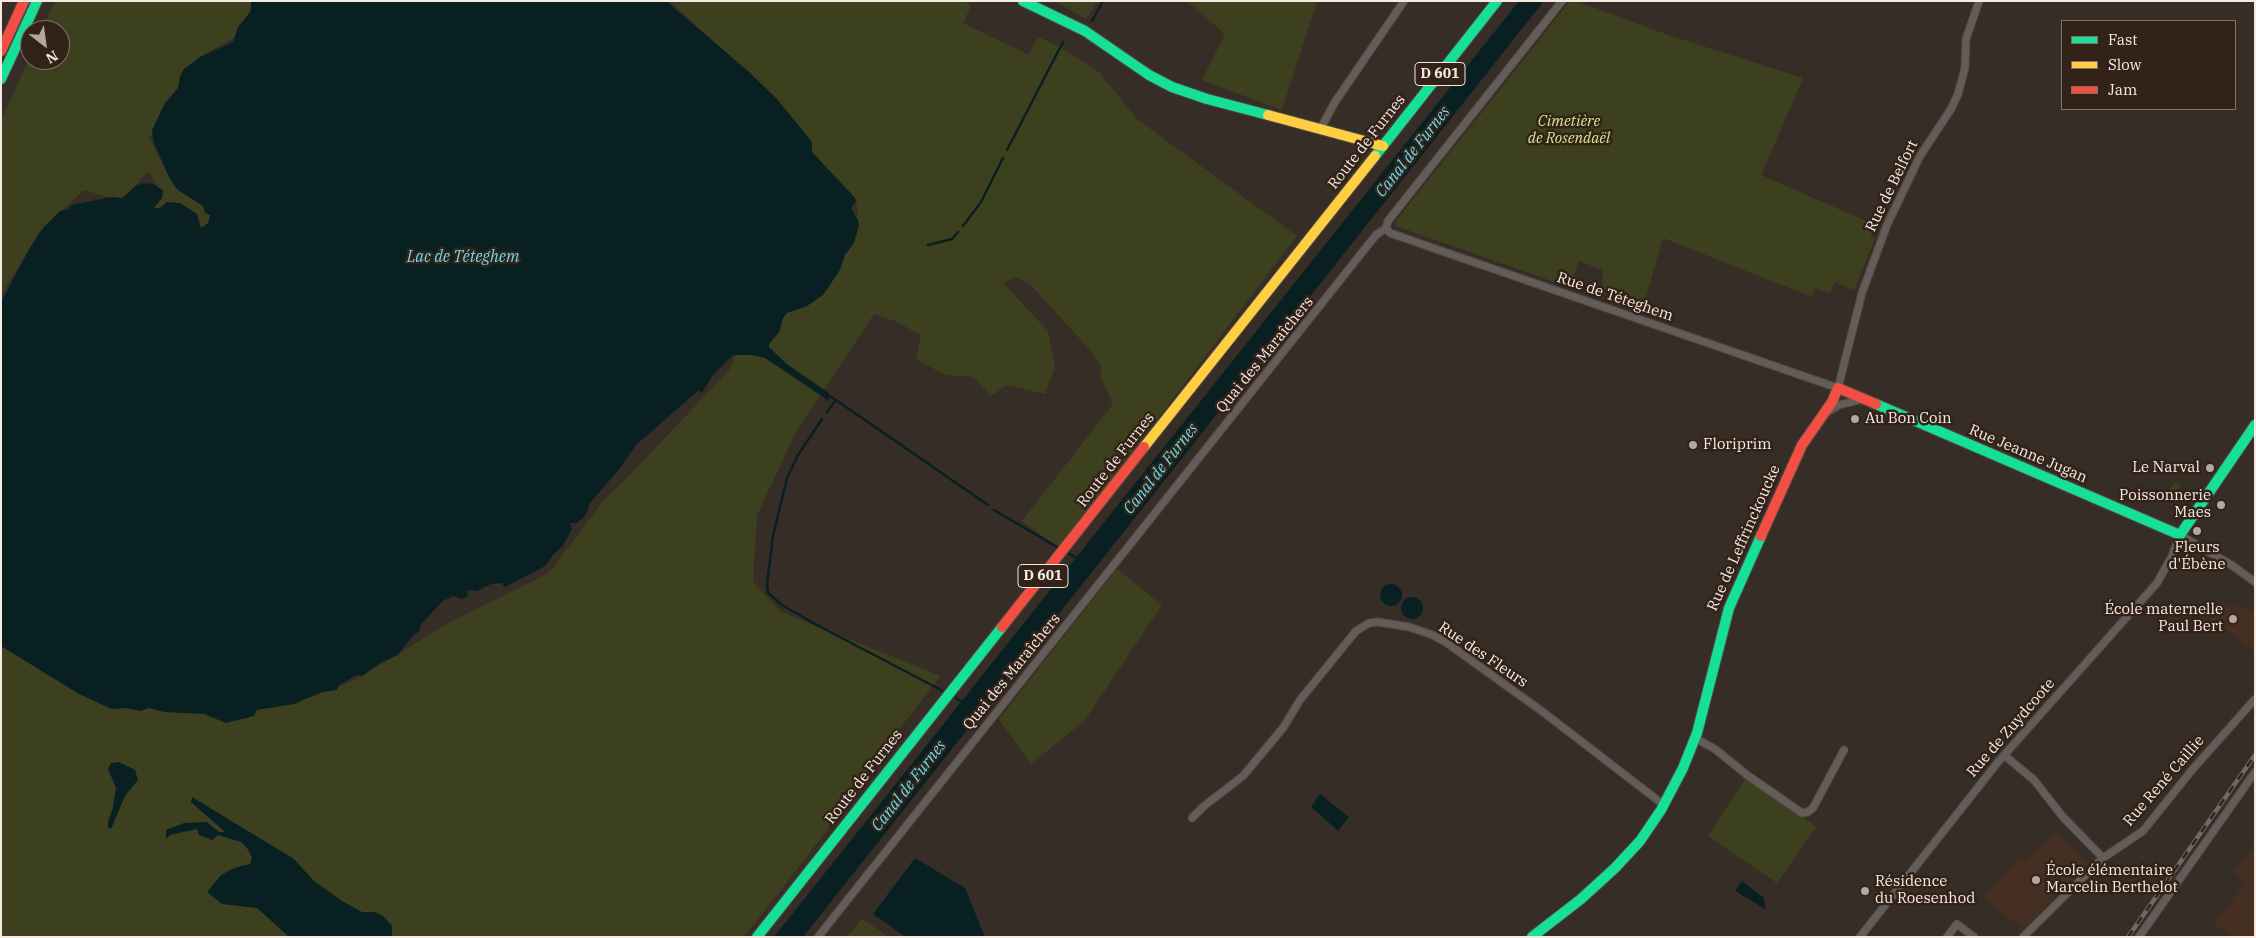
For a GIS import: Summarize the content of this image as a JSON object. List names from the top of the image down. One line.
{"streets":{"main road":["D 601","Route de Furnes","Rue Jeanne Jugan","Rue de Leffrinckoucke"],"street":["Rue de Belfort","Rue de Téteghem","Quai des Maraîchers","Rue des Fleurs","Rue de Zuydcoote","Rue René Caillie"]},"crossings":[["Rue de Belfort","Rue de Téteghem"],["Rue de Belfort","Rue Jeanne Jugan"],["Rue de Belfort","Rue de Leffrinckoucke"],["Rue de Téteghem","Quai des Maraîchers"],["Rue de Téteghem","Rue Jeanne Jugan"],["Rue de Téteghem","Rue de Leffrinckoucke"],["Rue Jeanne Jugan","Rue de Leffrinckoucke"],["Rue Jeanne Jugan","Rue de Zuydcoote"],["Rue de Leffrinckoucke","Rue des Fleurs"]],"water":["Canal de Furnes","Lac de Téteghem"],"parks":["Cimetière de Rosendaël"],"places":["Au Bon Coin","Floriprim","Le Narval","Poissonnerie Maes","Fleurs d'Ébène","École maternelle Paul Bert","École élémentaire Marcelin Berthelot","Résidence du Roesenhod"],"legend":["Fast","Slow","Jam"],"north":"bottom right"}
